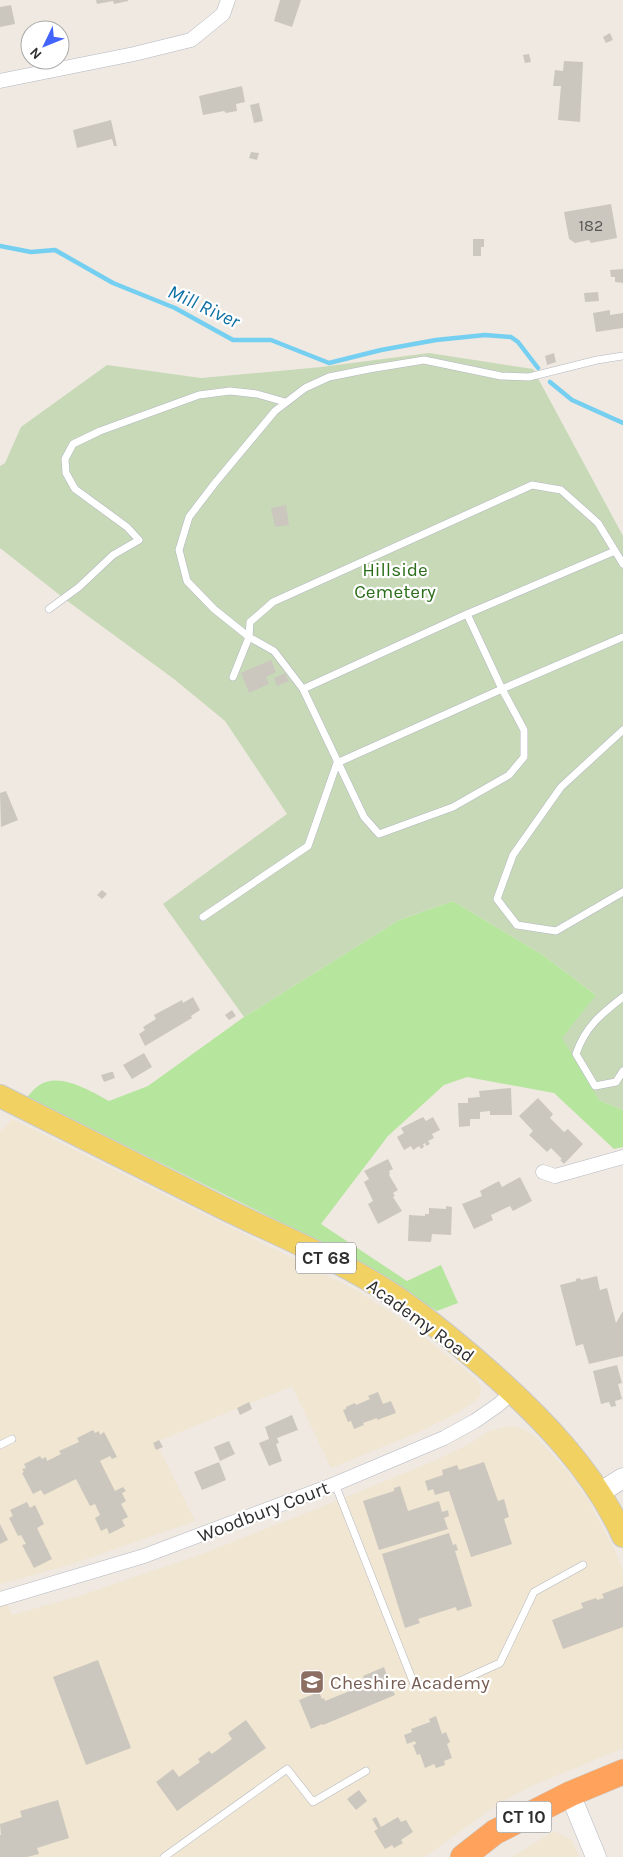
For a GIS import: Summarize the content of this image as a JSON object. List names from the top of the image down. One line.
{"streets":{"highway":["CT 10"],"main road":["CT 68","Academy Road"],"street":["Woodbury Court"]},"crossings":[["Academy Road","Woodbury Court"]],"water":["Mill River"],"parks":["Hillside Cemetery"],"places":{"school or university":["Cheshire Academy"]},"house_numbers":["182"],"north":"bottom left"}
